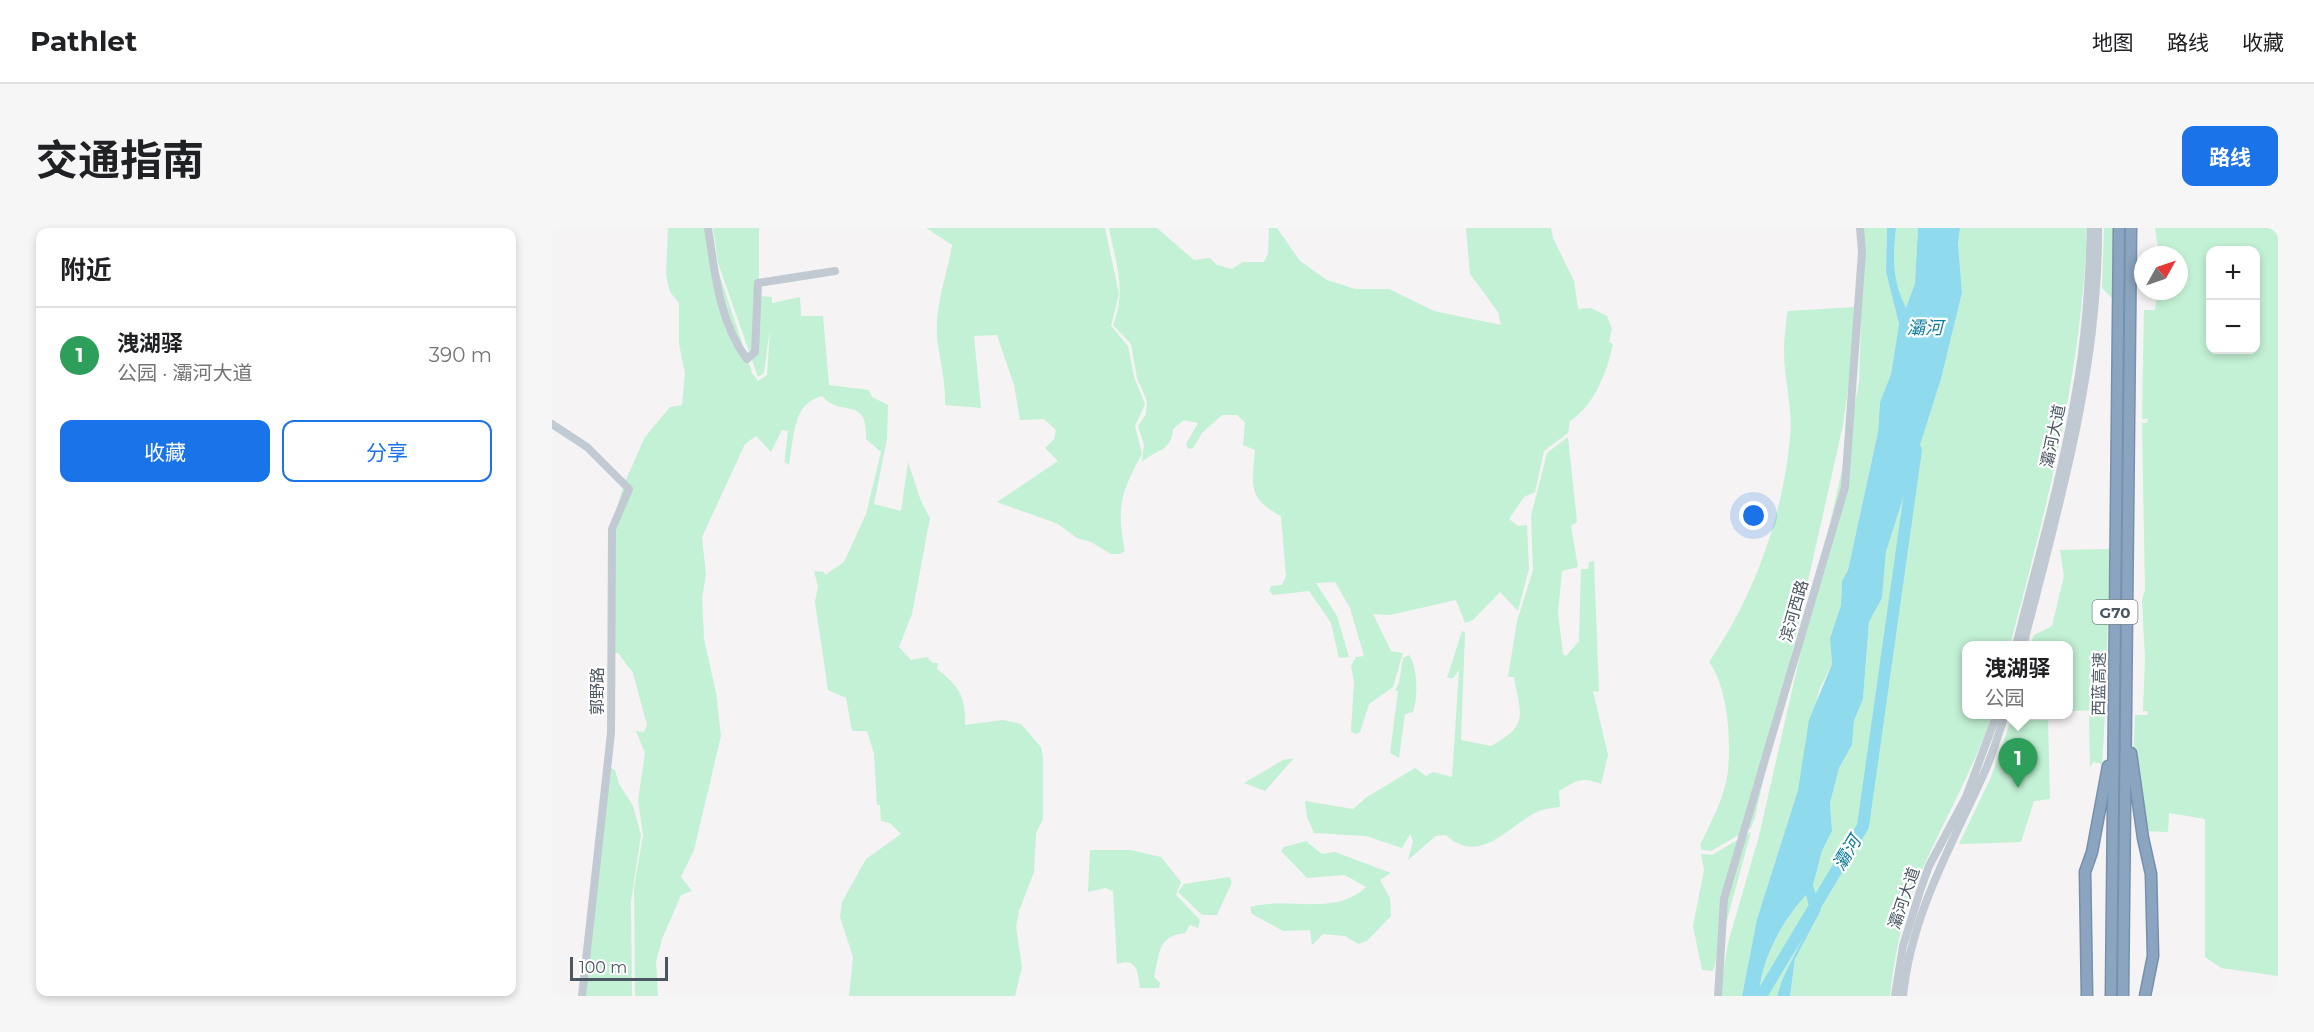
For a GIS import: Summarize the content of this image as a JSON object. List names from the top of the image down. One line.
{"streets":{"highway":["G70","西蓝高速"],"street":["灞河大道","滨河西路","郭野路"]},"water":["灞河"],"scale_bar":"100 m","north":"top right","page":{"header":"Pathlet","nav":["地图","路线","收藏"],"title":"交通指南","buttons":["路线",["收藏","分享"]],"heading":"附近","map_buttons":["+","−"],"list":[{"mark":"1","name":"洩湖驿","note":"公园 · 灞河大道","value":"390 m"}],"popup":["洩湖驿","公园"],"pins":"1","scale":"100 m"}}
